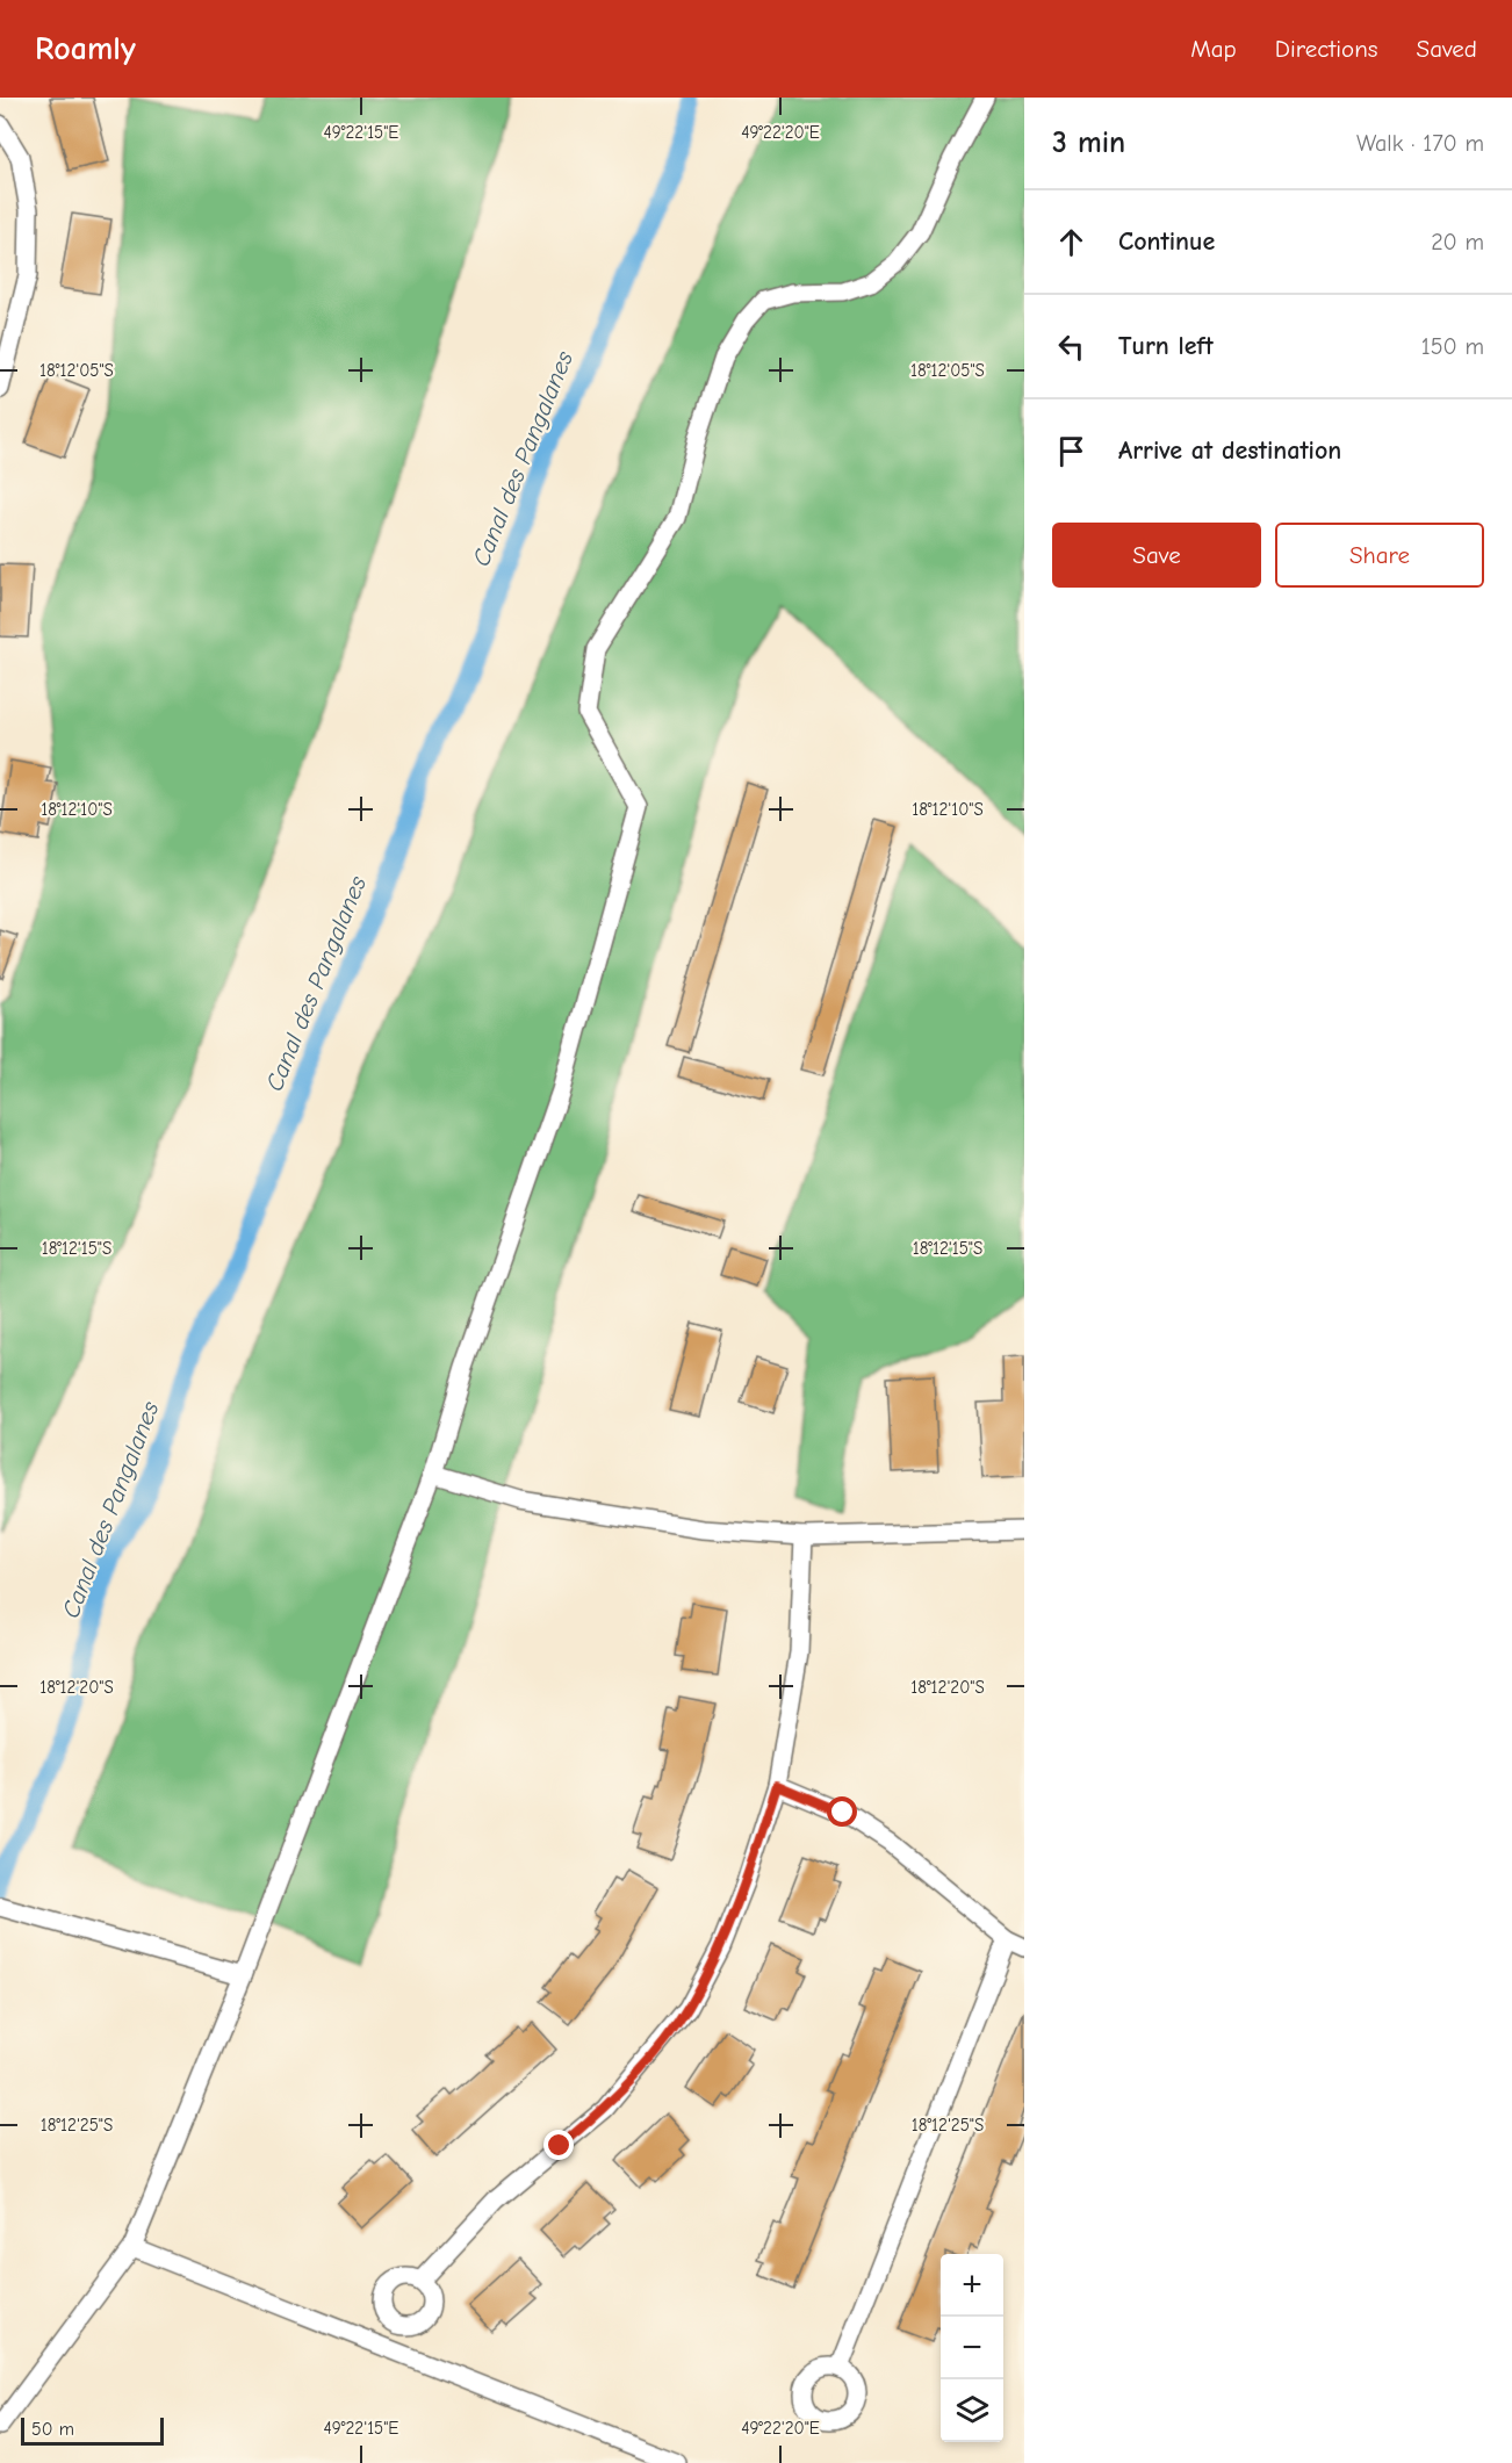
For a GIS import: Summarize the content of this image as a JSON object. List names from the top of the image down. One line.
{"water":["Canal des Pangalanes"],"scale_bar":"50 m","page":{"header":"Roamly","nav":["Map","Directions","Saved"],"heading":["3 min","Walk · 170 m"],"list":[["Continue","20 m"],["Turn left","150 m"],"Arrive at destination"],"buttons":["Save","Share"],"map_buttons":["+","−"],"scale":"50 m"},"coordinates":["49°22'15\"E","49°22'20\"E","18°12'05\"S","18°12'10\"S","18°12'15\"S","18°12'20\"S","18°12'25\"S"]}
